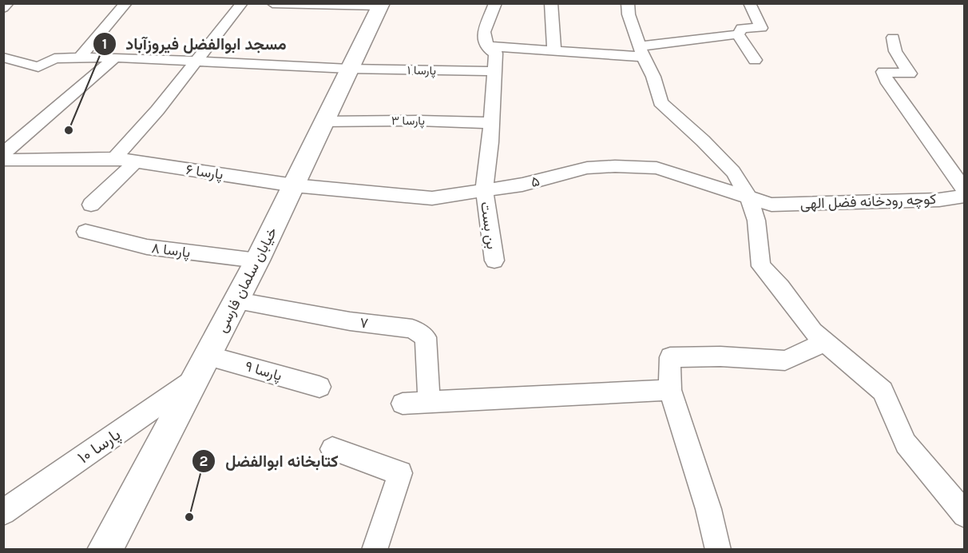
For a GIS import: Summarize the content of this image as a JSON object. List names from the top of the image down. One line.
{"streets":{"main road":["خیابان سلمان فارسی"],"street":["پارسا ۱","پارسا ۳","پارسا ۶","۵","کوچه رودخانه فضل الهی","بن بست","پارسا ۸","۷","پارسا ۹","پارسا ۱۰"]},"crossings":[["پارسا ۱","بن بست"],["پارسا ۱","خیابان سلمان فارسی"],["پارسا ۳","بن بست"],["پارسا ۳","خیابان سلمان فارسی"],["پارسا ۶","۵"],["پارسا ۶","خیابان سلمان فارسی"],["۵","کوچه رودخانه فضل الهی"],["۵","بن بست"],["۵","خیابان سلمان فارسی"],["پارسا ۸","خیابان سلمان فارسی"],["خیابان سلمان فارسی","۷"],["خیابان سلمان فارسی","پارسا ۹"],["خیابان سلمان فارسی","پارسا ۱۰"]],"places":["مسجد ابوالفضل فیروزآباد","کتابخانه ابوالفضل"]}
